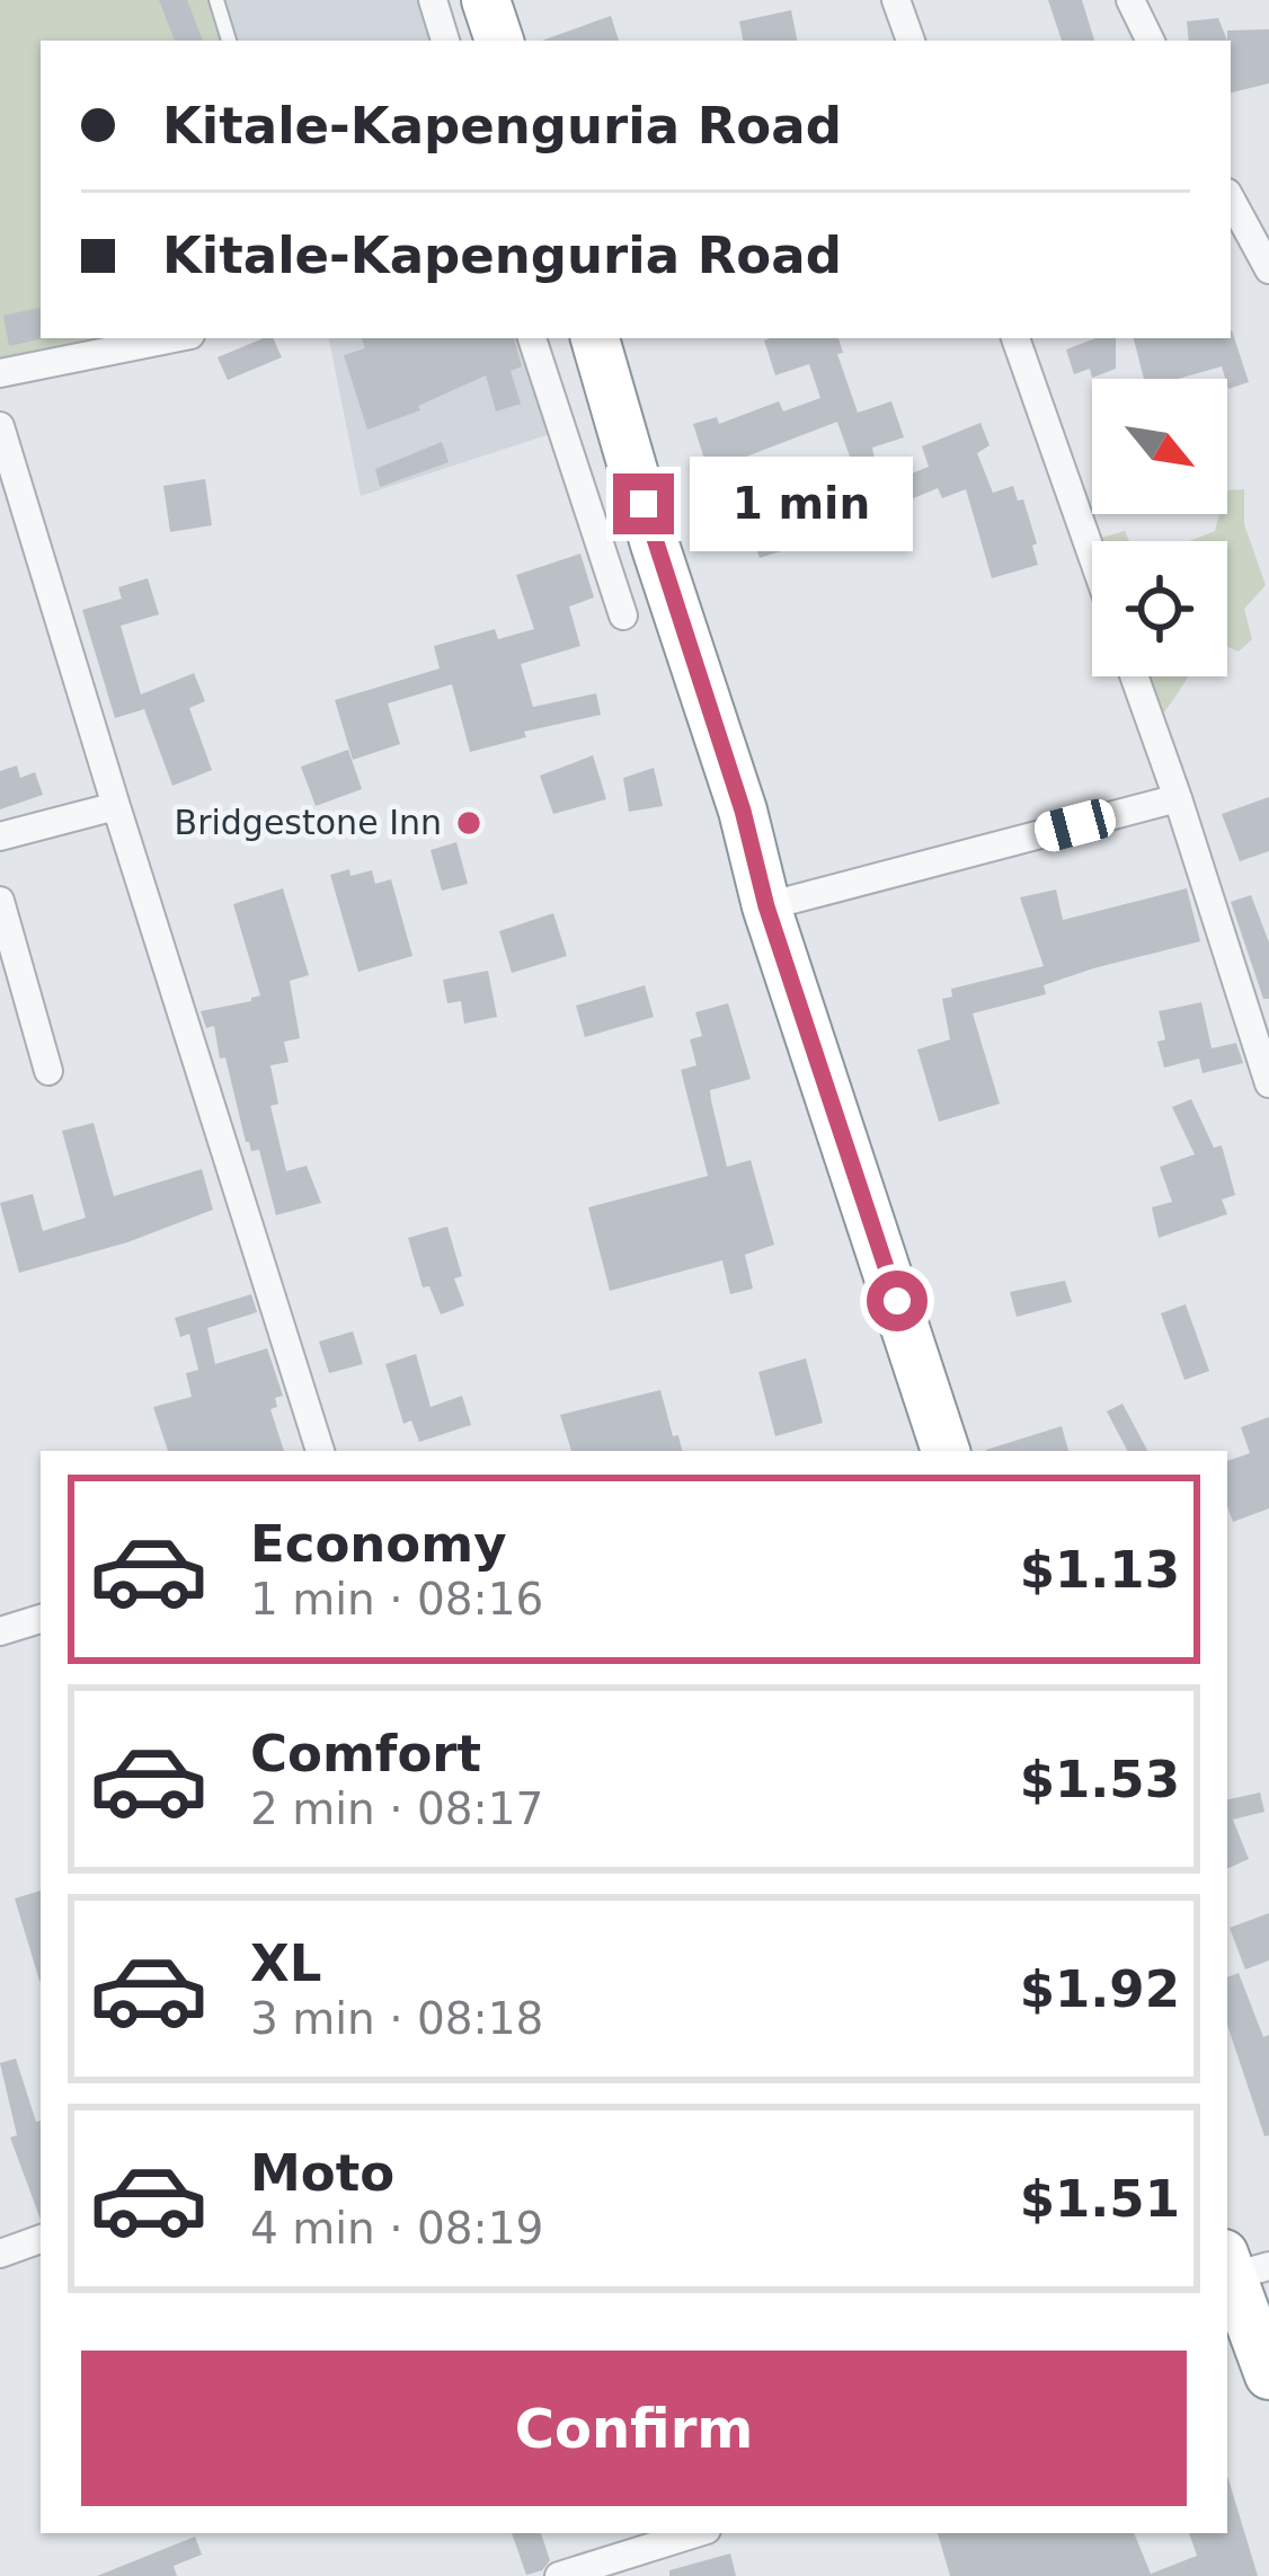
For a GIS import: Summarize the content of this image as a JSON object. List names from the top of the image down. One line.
{"places":["Bridgestone Inn"],"north":"bottom right","page":{"banner":["Kitale-Kapenguria Road","Kitale-Kapenguria Road"],"bubble":"1 min","list":[{"name":"Economy","note":"1 min · 08:16","value":"$1.13"},{"name":"Comfort","note":"2 min · 08:17","value":"$1.53"},{"name":"XL","note":"3 min · 08:18","value":"$1.92"},{"name":"Moto","note":"4 min · 08:19","value":"$1.51"}],"buttons":"Confirm"}}
